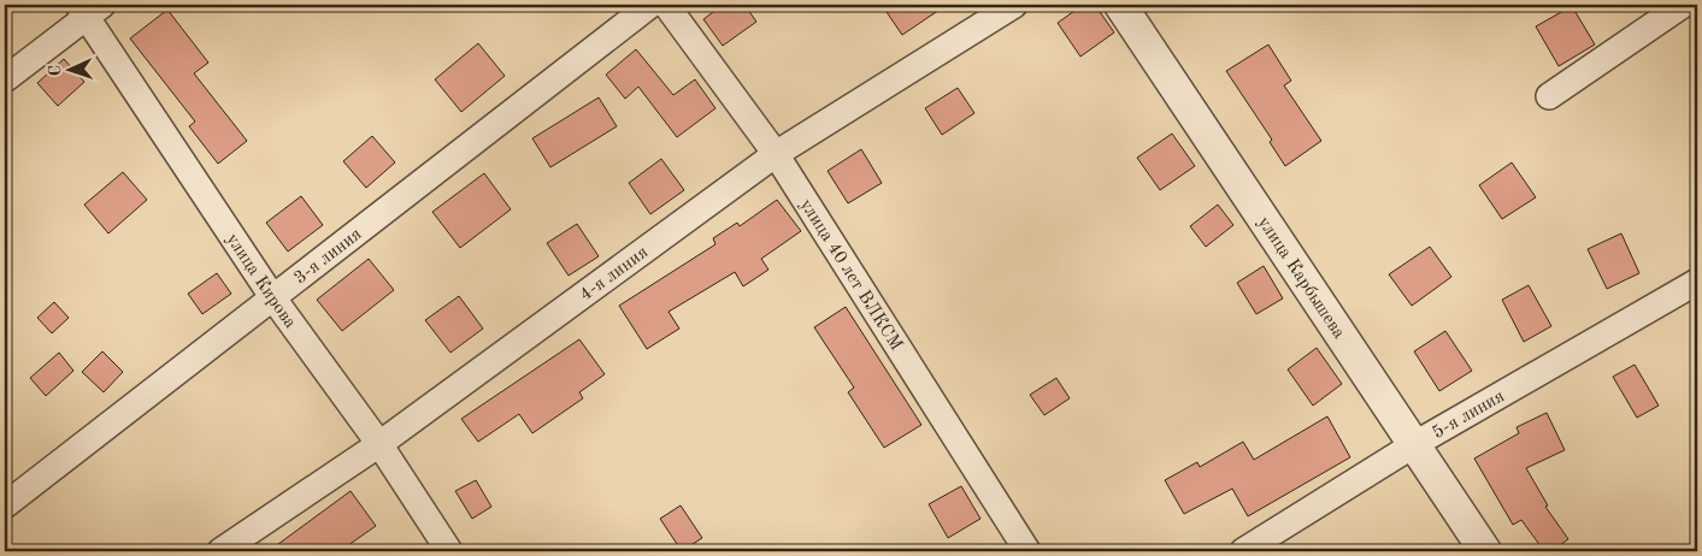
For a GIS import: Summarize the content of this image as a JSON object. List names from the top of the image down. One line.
{"streets":{"street":["3-я линия","4-я линия","улица 40 лет ВЛКСМ","улица Карбышева","улица Кирова","5-я линия"]},"crossings":[["3-я линия","улица Кирова"],["4-я линия","улица 40 лет ВЛКСМ"],["4-я линия","улица Кирова"],["улица Карбышева","5-я линия"]],"north":"left"}
